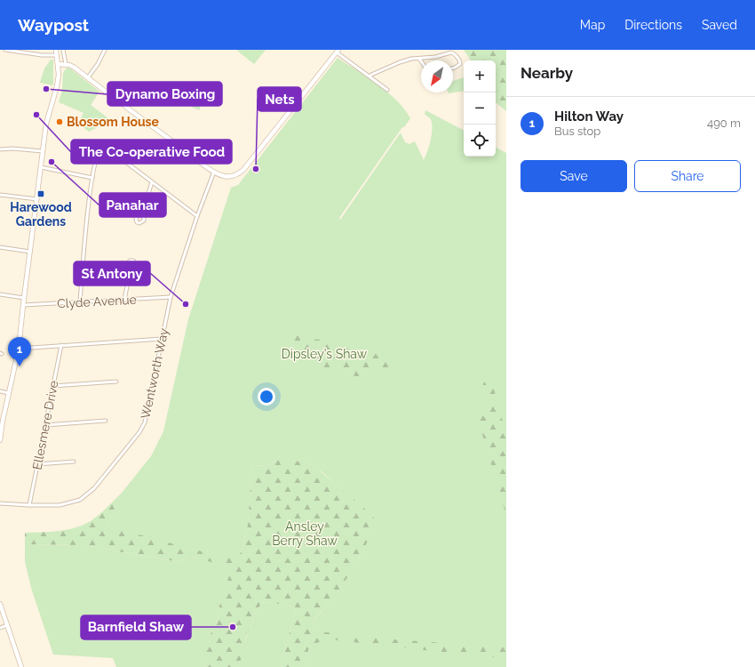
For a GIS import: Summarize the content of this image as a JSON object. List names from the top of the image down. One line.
{"streets":{"street":["Clyde Avenue","Wentworth Way","Ellesmere Drive"]},"crossings":[["Clyde Avenue","Wentworth Way"],["Wentworth Way","Ellesmere Drive"]],"parks":["Dipsley's Shaw","Ansley Berry Shaw"],"places":{"other":["Dynamo Boxing","The Co-operative Food","Blossom House","Panahar","Nets","St Antony","Barnfield Shaw"],"transit":["Harewood Gardens"]},"north":"bottom left","page":{"header":"Waypost","nav":["Map","Directions","Saved"],"heading":"Nearby","map_buttons":["+","−"],"list":[{"mark":"1","name":"Hilton Way","note":"Bus stop","value":"490 m"}],"buttons":["Save","Share"],"pins":"1"}}
